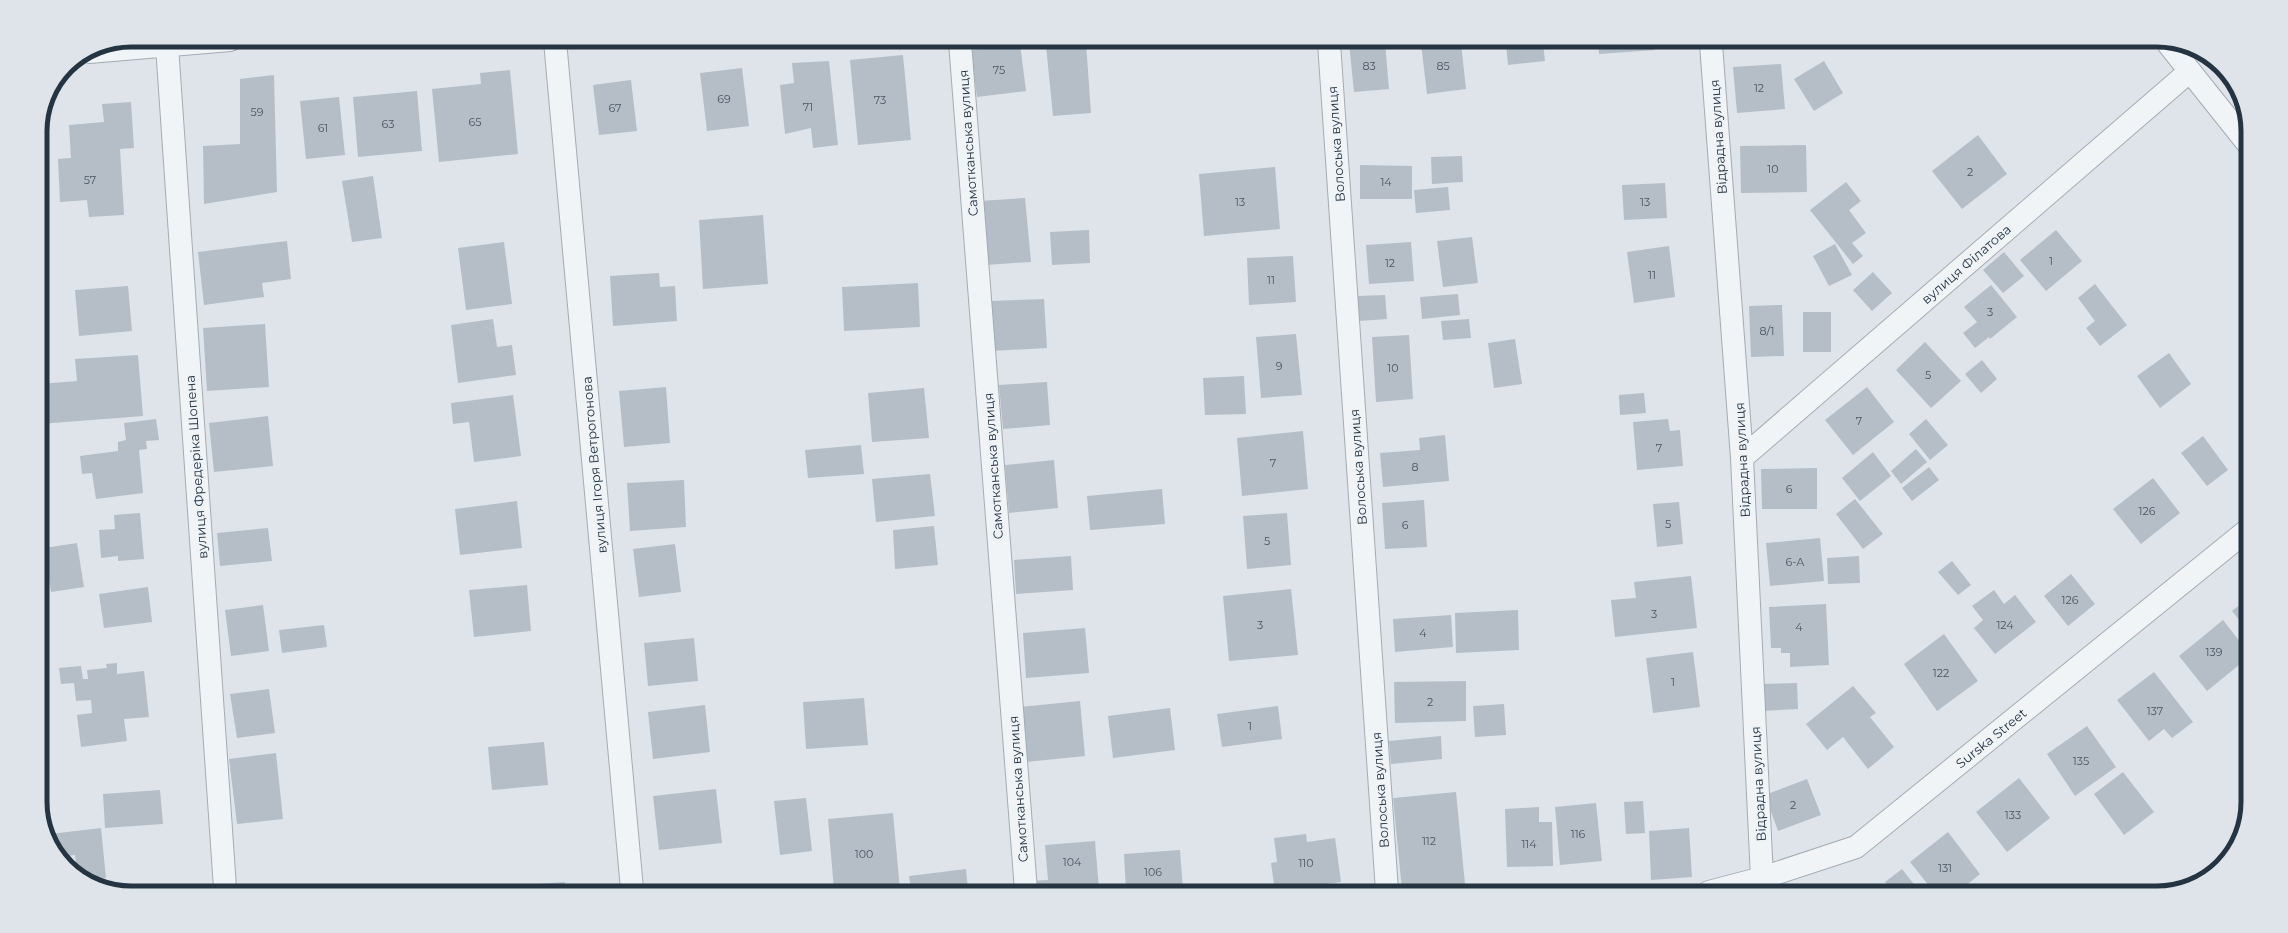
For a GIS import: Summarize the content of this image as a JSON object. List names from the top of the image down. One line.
{"streets":{"street":["Відрадна вулиця","Самотканська вулиця","Волоська вулиця","вулиця Філатова","вулиця Ігоря Ветрогонова","вулиця Фредеріка Шопена","Surska Street"]},"crossings":[["Відрадна вулиця","вулиця Філатова"],["Відрадна вулиця","Surska Street"]],"house_numbers":["83","85","75","12","69","73","71","67","59","65","63","61","10","2","57","14","13","13","1","12","11","11","3","8/1","9","10","5","7","7","7","8","6","126","5","6","5","6-А","126","3","3","124","4","4","139","122","1","2","137","1","135","2","133","116","112","114","100","104","110","131","106"]}
